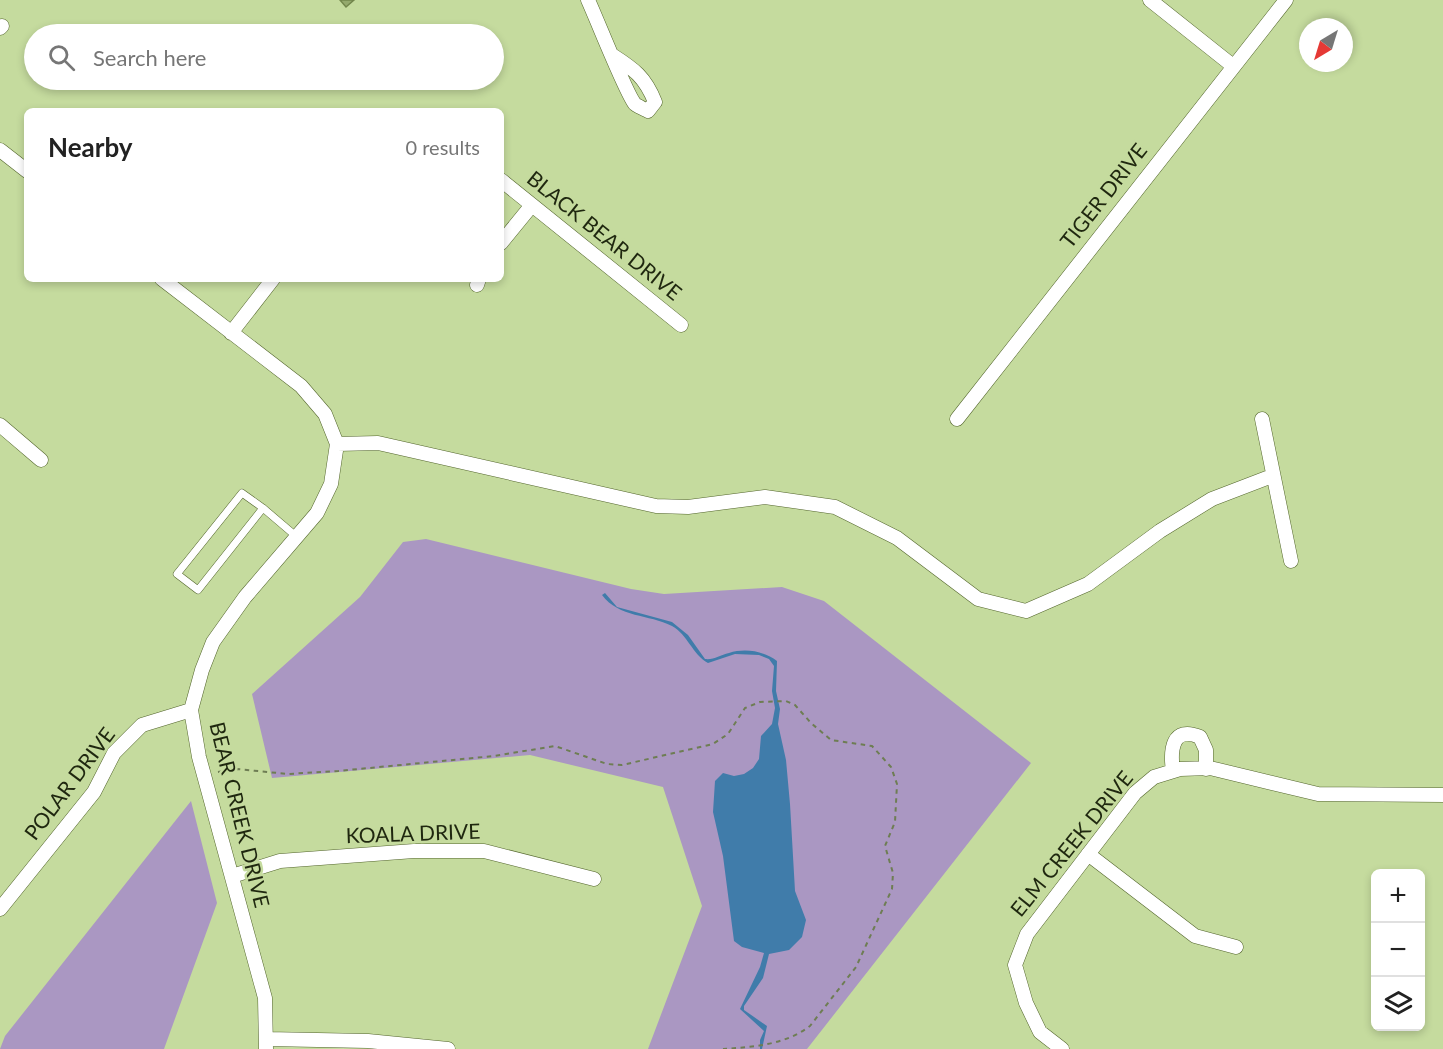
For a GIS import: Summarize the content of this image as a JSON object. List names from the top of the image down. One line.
{"streets":{"street":["TIGER DRIVE","BLACK BEAR DRIVE","POLAR DRIVE","BEAR CREEK DRIVE","KOALA DRIVE","ELM CREEK DRIVE"]},"crossings":[["POLAR DRIVE","BEAR CREEK DRIVE"],["BEAR CREEK DRIVE","KOALA DRIVE"]],"north":"bottom left","page":{"search":"Search here","heading":["Nearby","0 results"],"map_buttons":["+","−"]}}
